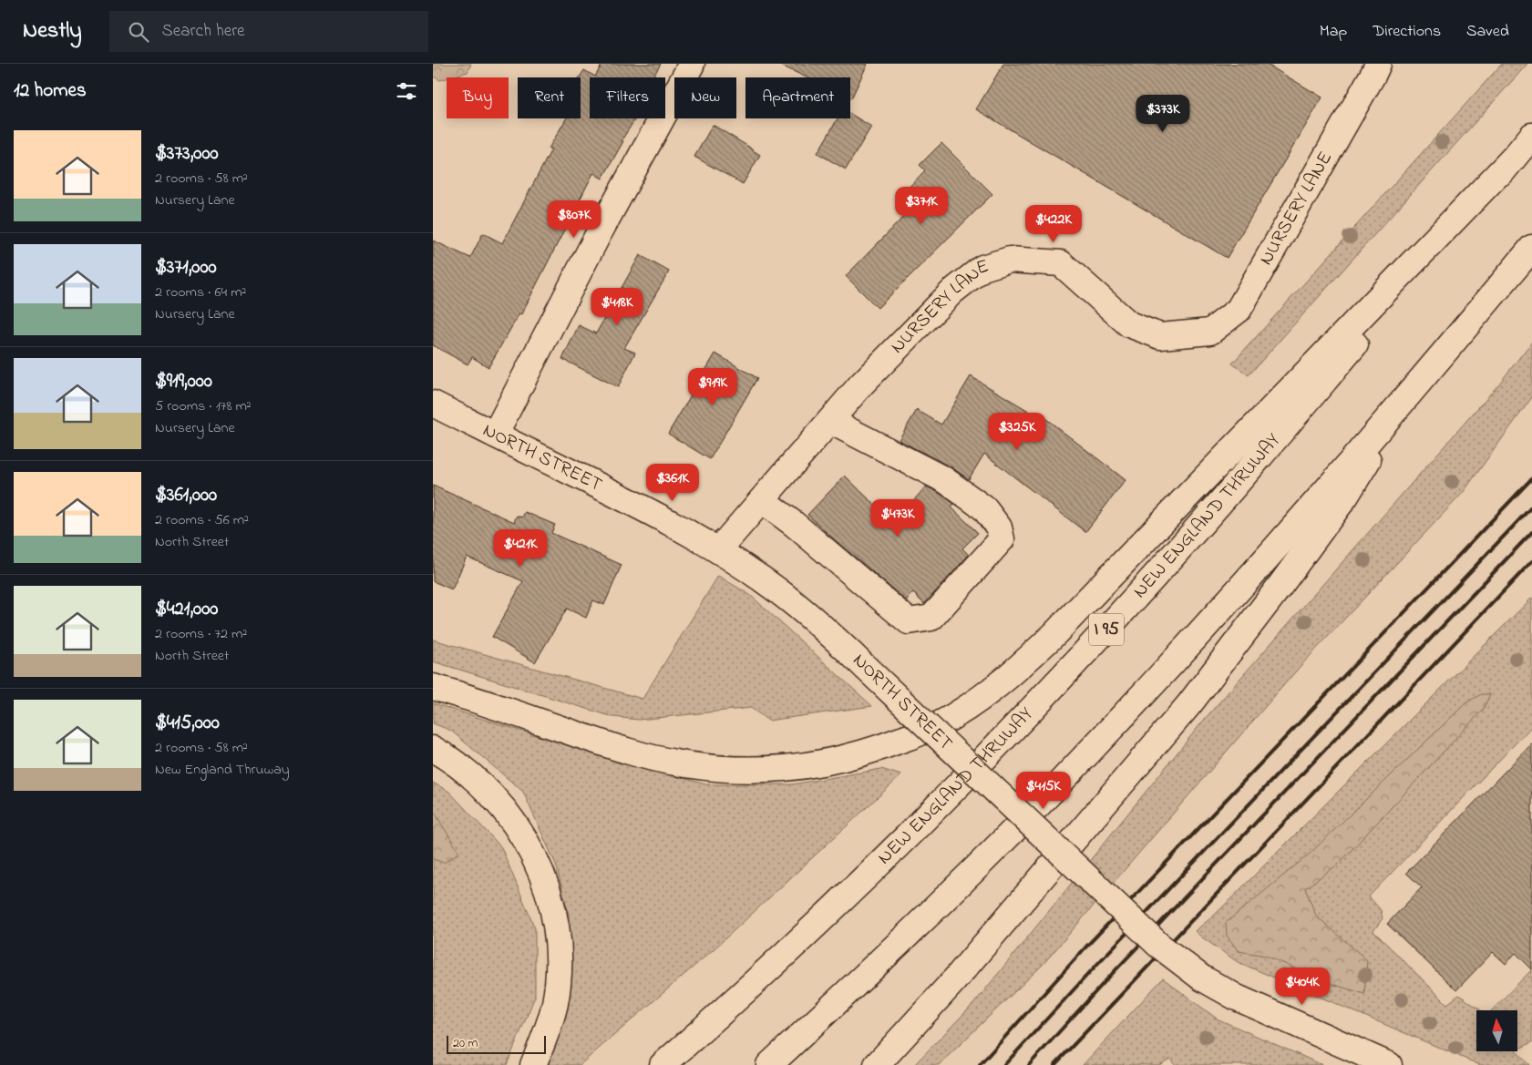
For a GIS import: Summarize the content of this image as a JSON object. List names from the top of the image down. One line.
{"streets":{"main road":["NURSERY LANE","NORTH STREET","NEW ENGLAND THRUWAY","I 95"]},"crossings":[["NURSERY LANE","NORTH STREET"]],"scale_bar":"20 m","north":"top","page":{"header":"Nestly","search":"Search here","nav":["Map","Directions","Saved"],"heading":"12 homes","chip":["Buy","Rent","Filters","New","Apartment"],"price":["$373K","$371K","$807K","$422K","$418K","$919K","$325K","$361K","$473K","$421K","$415K","$404K"],"list":[{"name":"$373,000","note":"2 rooms · 58 m² · Nursery Lane"},{"name":"$371,000","note":"2 rooms · 64 m² · Nursery Lane"},{"name":"$919,000","note":"5 rooms · 178 m² · Nursery Lane"},{"name":"$361,000","note":"2 rooms · 56 m² · North Street"},{"name":"$421,000","note":"2 rooms · 72 m² · North Street"},{"name":"$415,000","note":"2 rooms · 58 m² · New England Thruway"}],"scale":"20 m"}}
